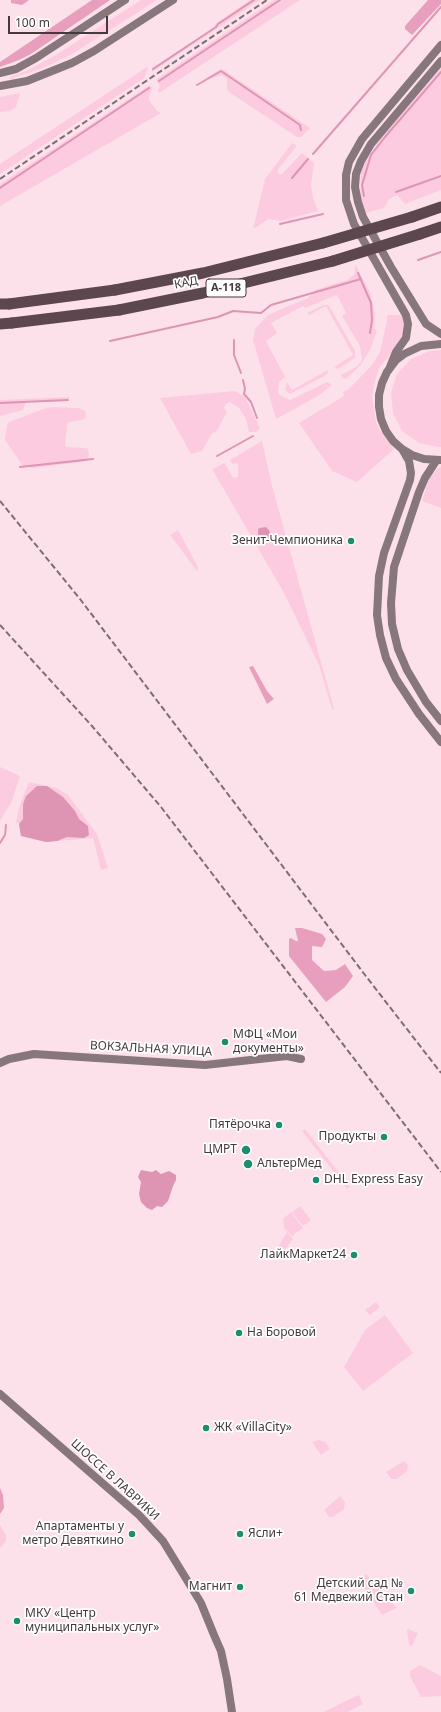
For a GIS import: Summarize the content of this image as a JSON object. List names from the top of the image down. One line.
{"streets":{"highway":["КАД","А-118"],"street":["ВОКЗАЛЬНАЯ УЛИЦА","ШОССЕ В ЛАВРИКИ"]},"places":["Зенит-Чемпионика","МФЦ «Мои документы»","Пятёрочка","Продукты","ЦМРТ","АльтерМед","DHL Express Easy","ЛайкМаркет24","На Боровой","ЖК «VillaCity»","Апартаменты у метро Девяткино","Ясли+","Магнит","Детский сад № 61 Медвежий Стан","МКУ «Центр муниципальных услуг»"],"scale_bar":"100 m"}
